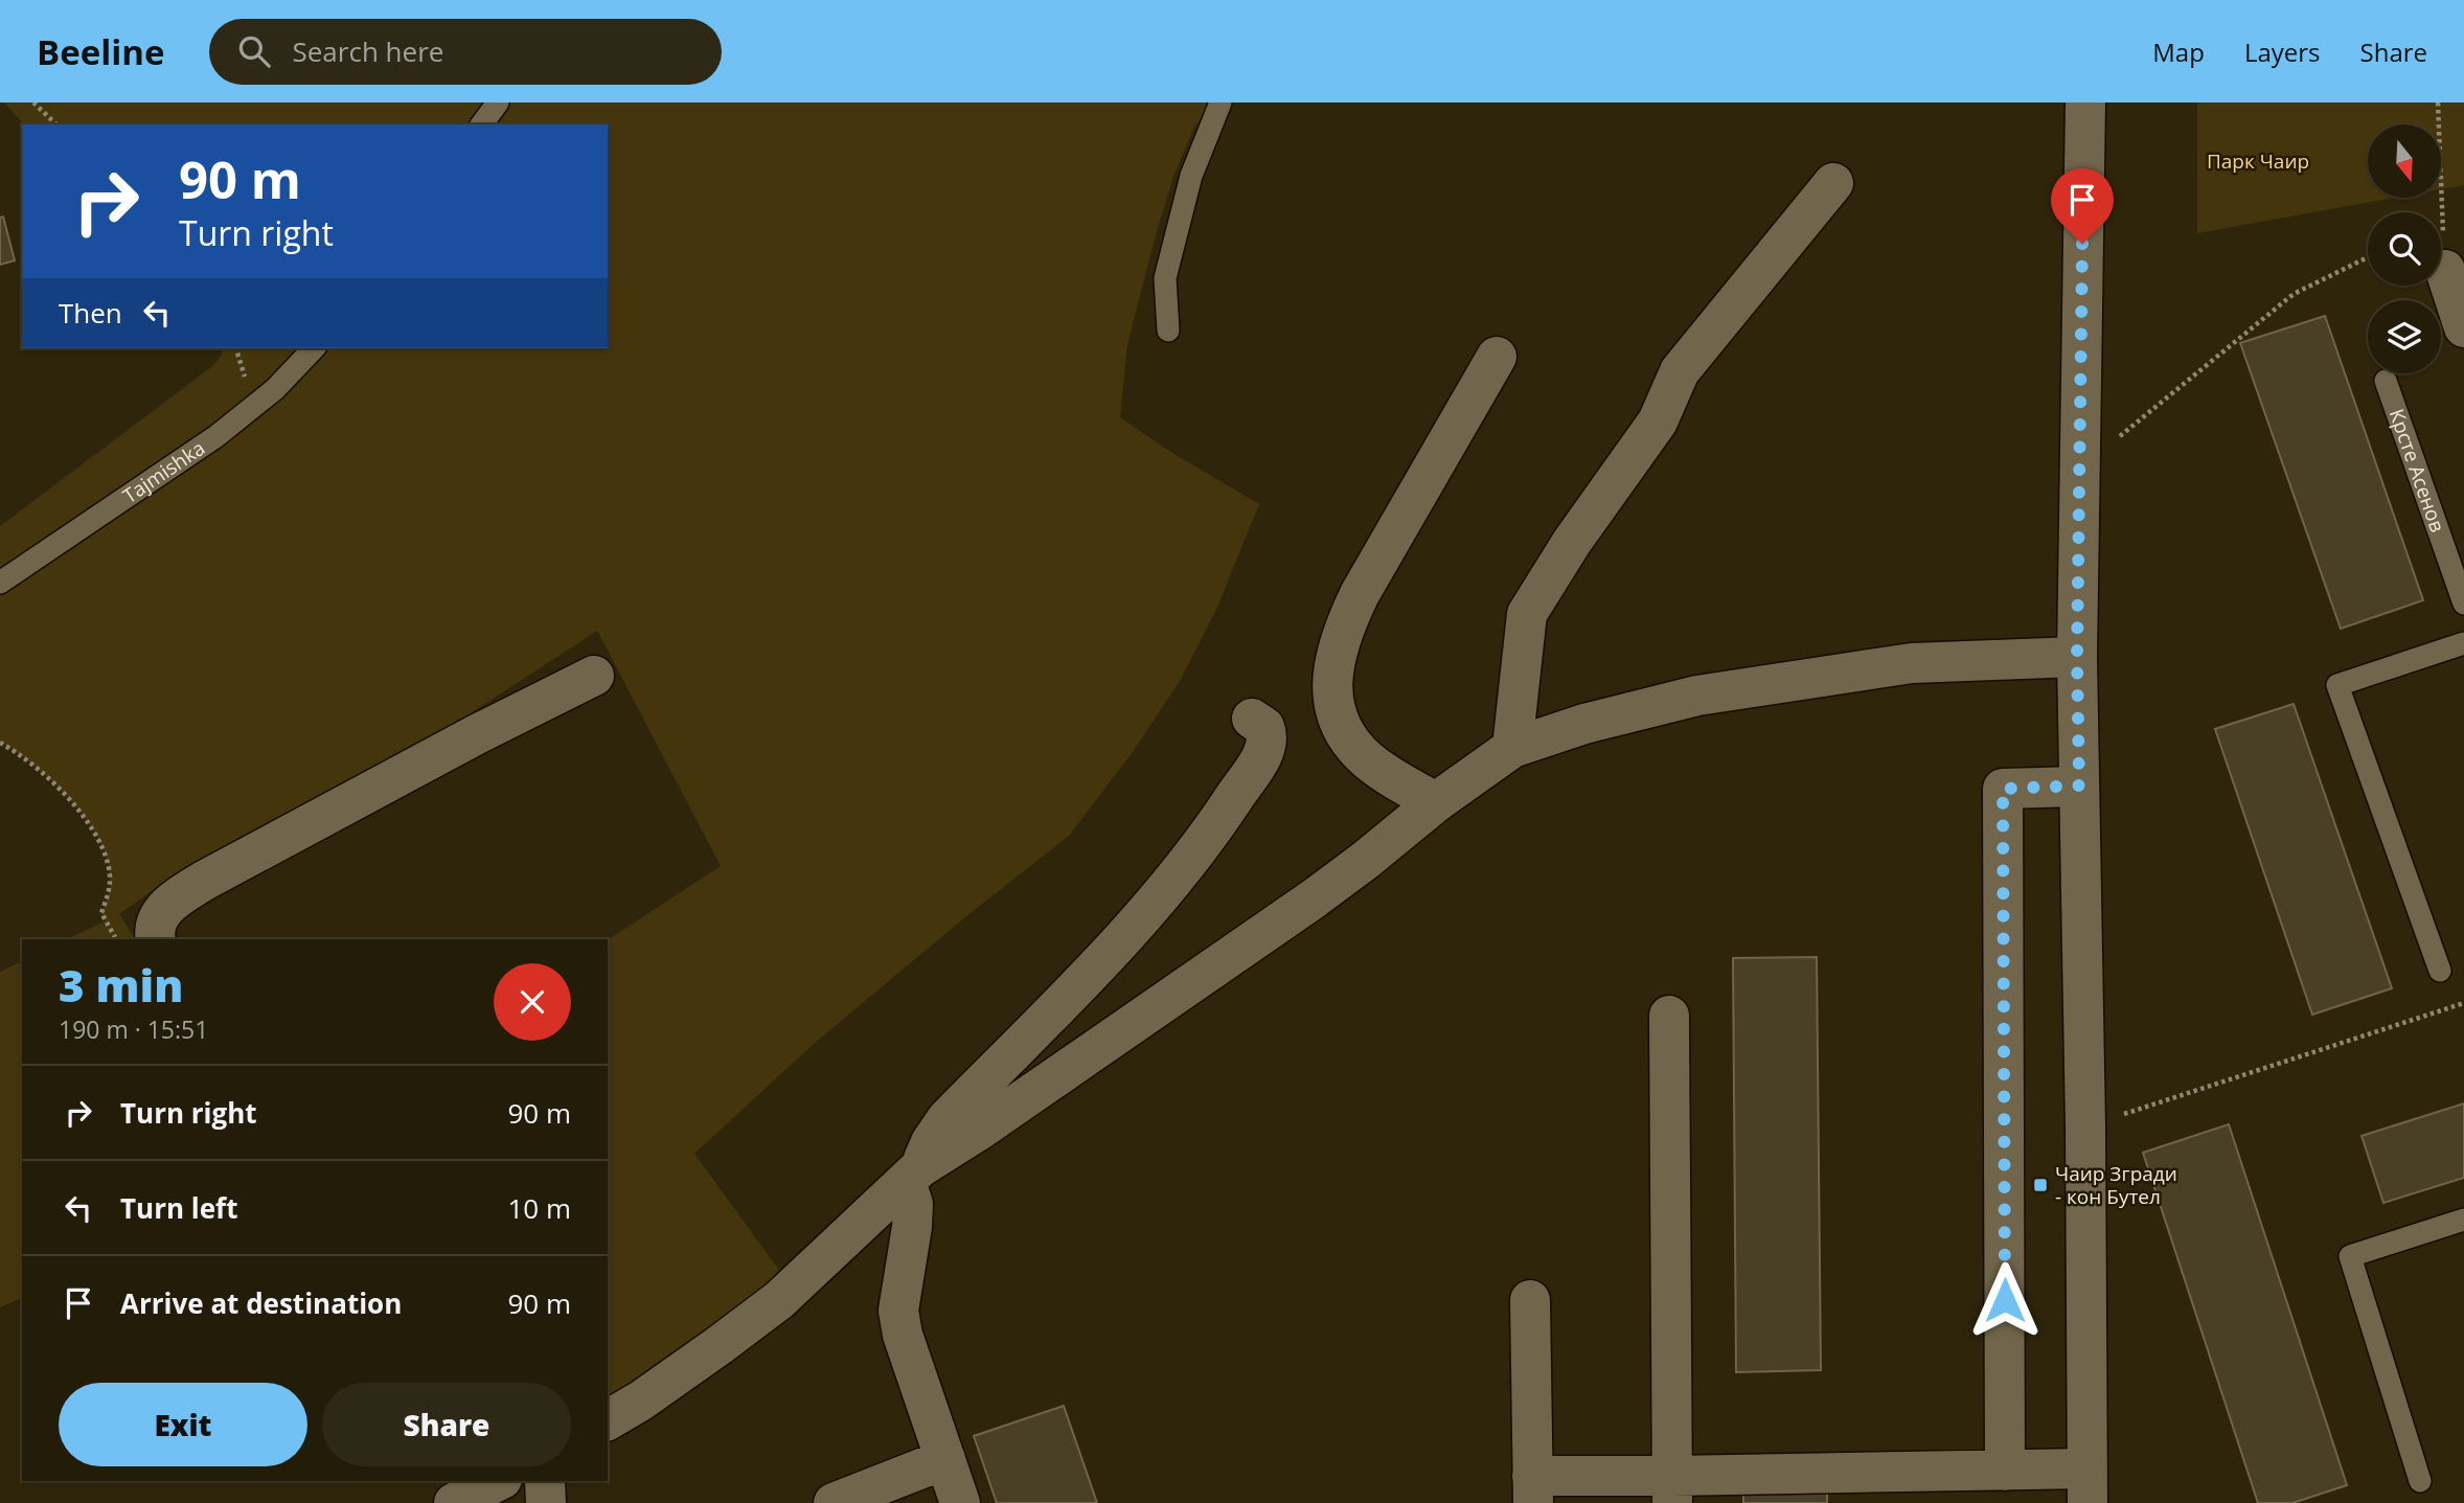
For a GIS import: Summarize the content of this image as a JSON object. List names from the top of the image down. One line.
{"streets":{"lane":["Крсте Асенов","Tajmishka"]},"parks":["Парк Чаир"],"places":{"transit":["Чаир Згради - кон Бутел"]},"north":"bottom","page":{"header":"Beeline","search":"Search here","nav":["Map","Layers","Share"],"turn":["90 m","Turn right"],"then":"Then","heading":["3 min","190 m · 15:51"],"list":[{"name":"Turn right","value":"90 m"},{"name":"Turn left","value":"10 m"},{"name":"Arrive at destination","value":"90 m"}],"buttons":["Exit","Share"]}}
